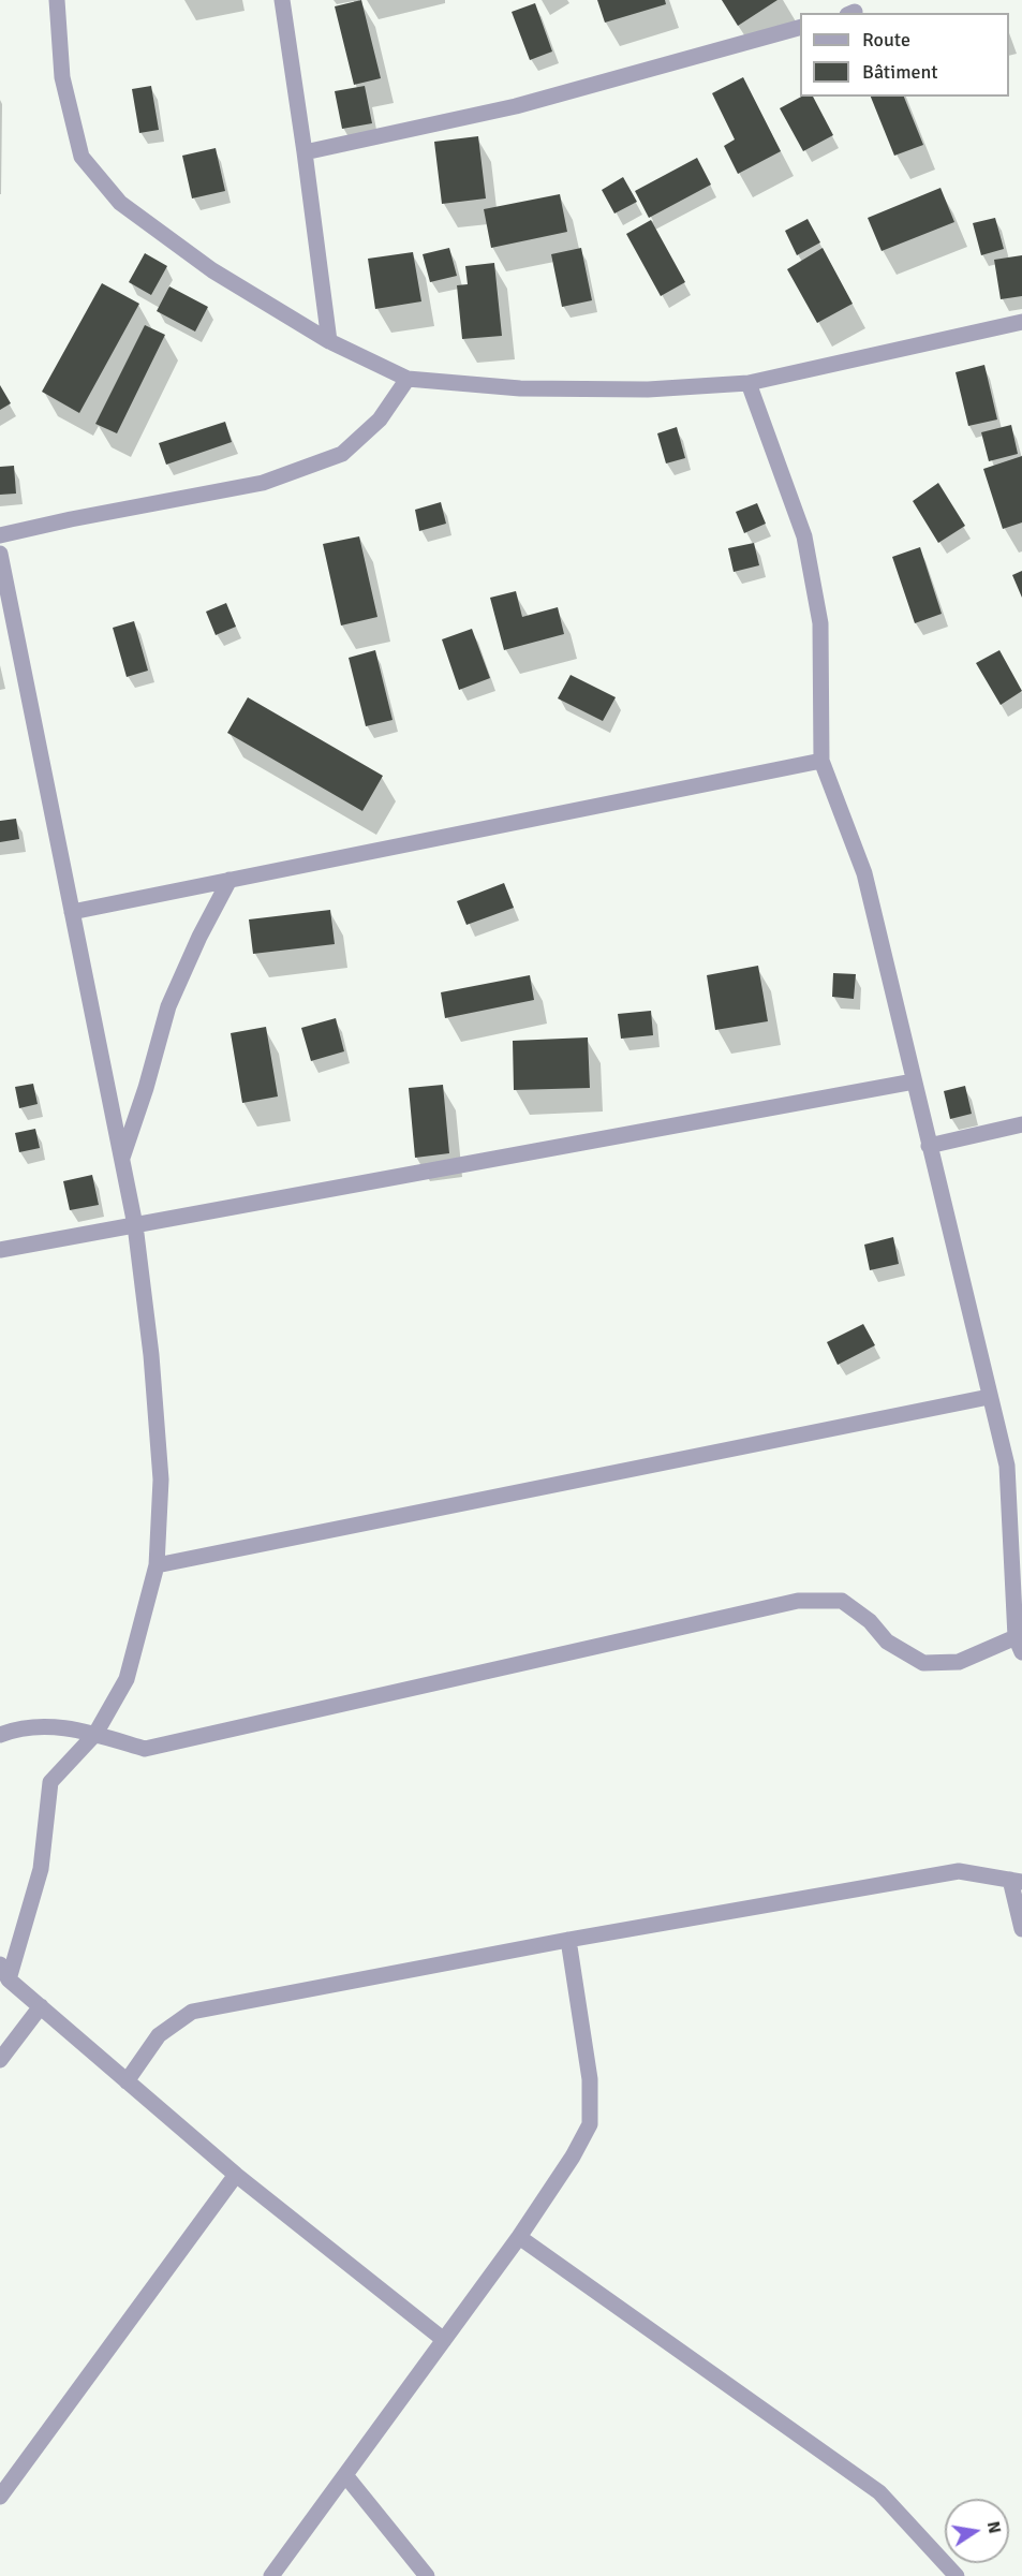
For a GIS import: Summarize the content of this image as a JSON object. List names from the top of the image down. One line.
{"legend":["Route","Bâtiment"],"north":"right"}
